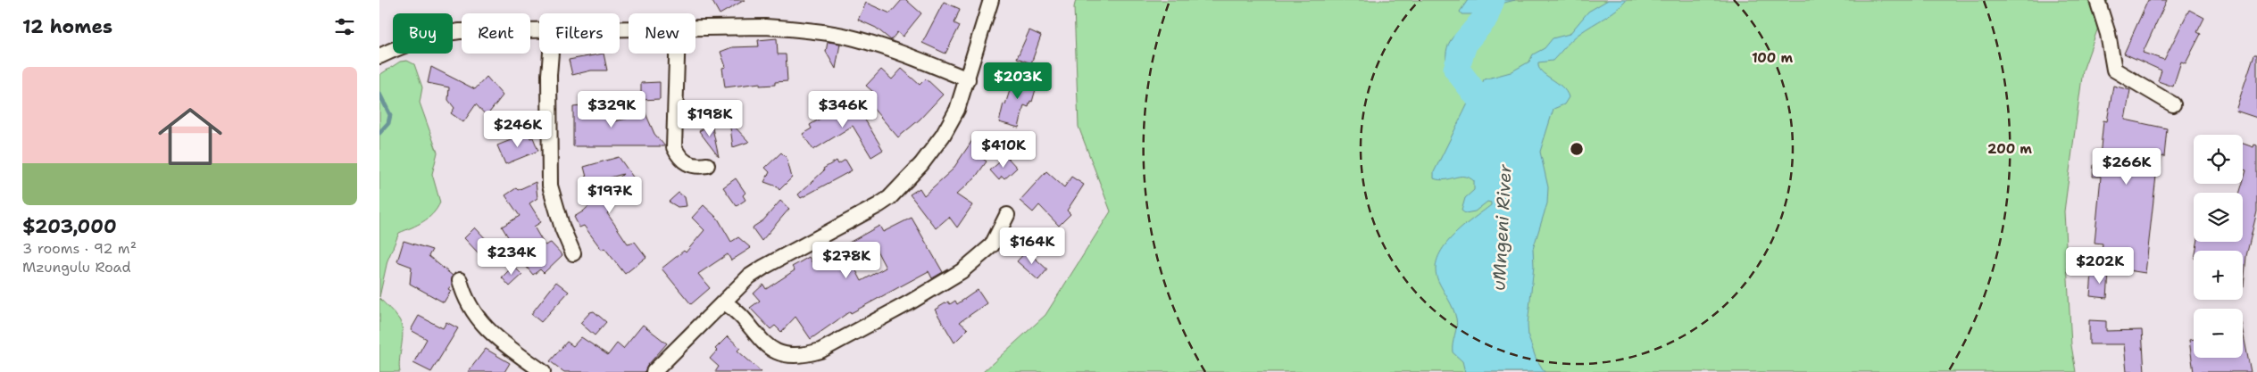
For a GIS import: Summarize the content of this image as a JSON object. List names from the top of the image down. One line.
{"water":["uMngeni River"],"page":{"heading":"12 homes","chip":["Buy","Rent","Filters","New"],"list":[{"name":"$203,000","note":"3 rooms · 92 m² · Mzungulu Road"}],"price":["$203K","$329K","$346K","$198K","$246K","$410K","$266K","$197K","$164K","$234K","$278K","$202K"],"map_buttons":["+","−"]},"rings":["100 m","200 m"]}
